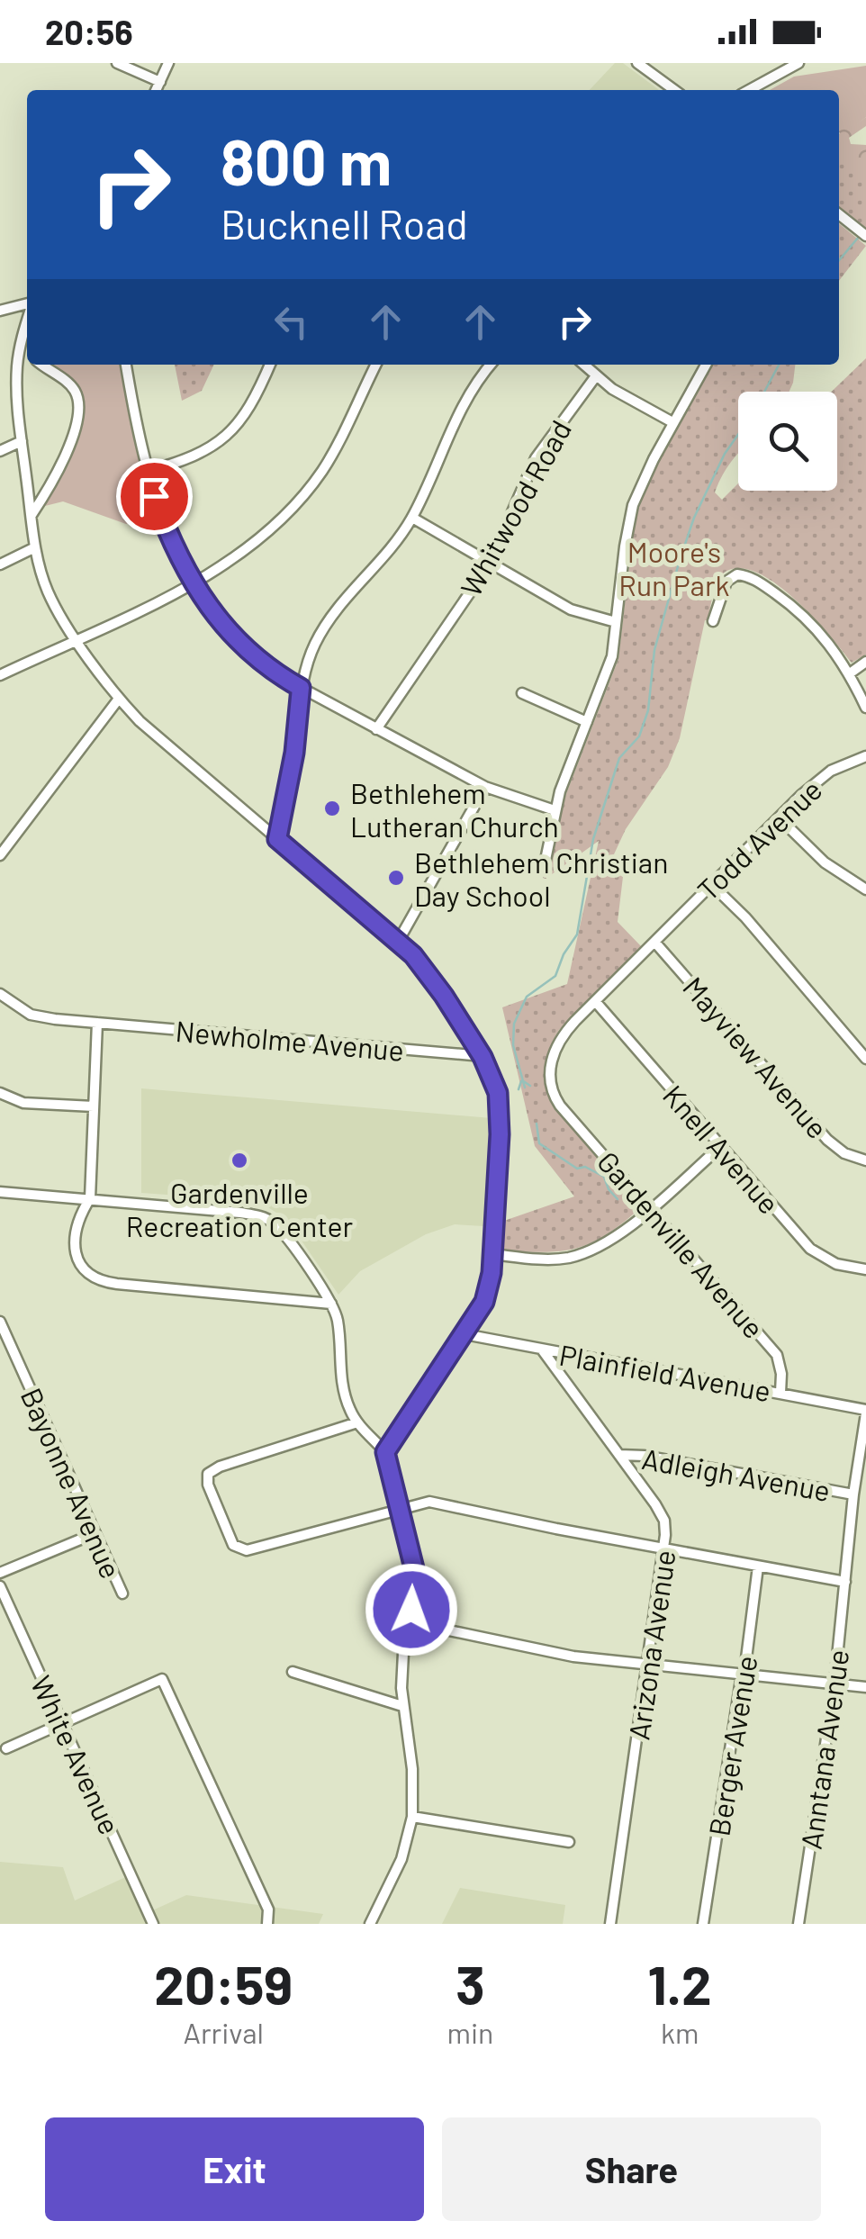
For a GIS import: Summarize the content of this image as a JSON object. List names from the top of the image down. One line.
{"streets":{"street":["Whitwood Road","Todd Avenue","Newholme Avenue","Mayview Avenue","Knell Avenue","Gardenville Avenue","Plainfield Avenue","Adleigh Avenue","Bayonne Avenue","Arizona Avenue","Berger Avenue","Anntana Avenue","White Avenue"]},"crossings":[["Todd Avenue","Mayview Avenue"],["Todd Avenue","Knell Avenue"],["Todd Avenue","Gardenville Avenue"],["Gardenville Avenue","Plainfield Avenue"],["Plainfield Avenue","Arizona Avenue"],["Plainfield Avenue","Anntana Avenue"],["Adleigh Avenue","Arizona Avenue"],["Adleigh Avenue","Anntana Avenue"]],"parks":["Moore's Run Park"],"places":["Bethlehem Lutheran Church","Bethlehem Christian Day School","Gardenville Recreation Center"],"page":{"status":"20:56","turn":["800 m","Bucknell Road"],"eta":["20:59","Arrival","3","min","1.2","km"],"buttons":["Exit","Share"]}}
